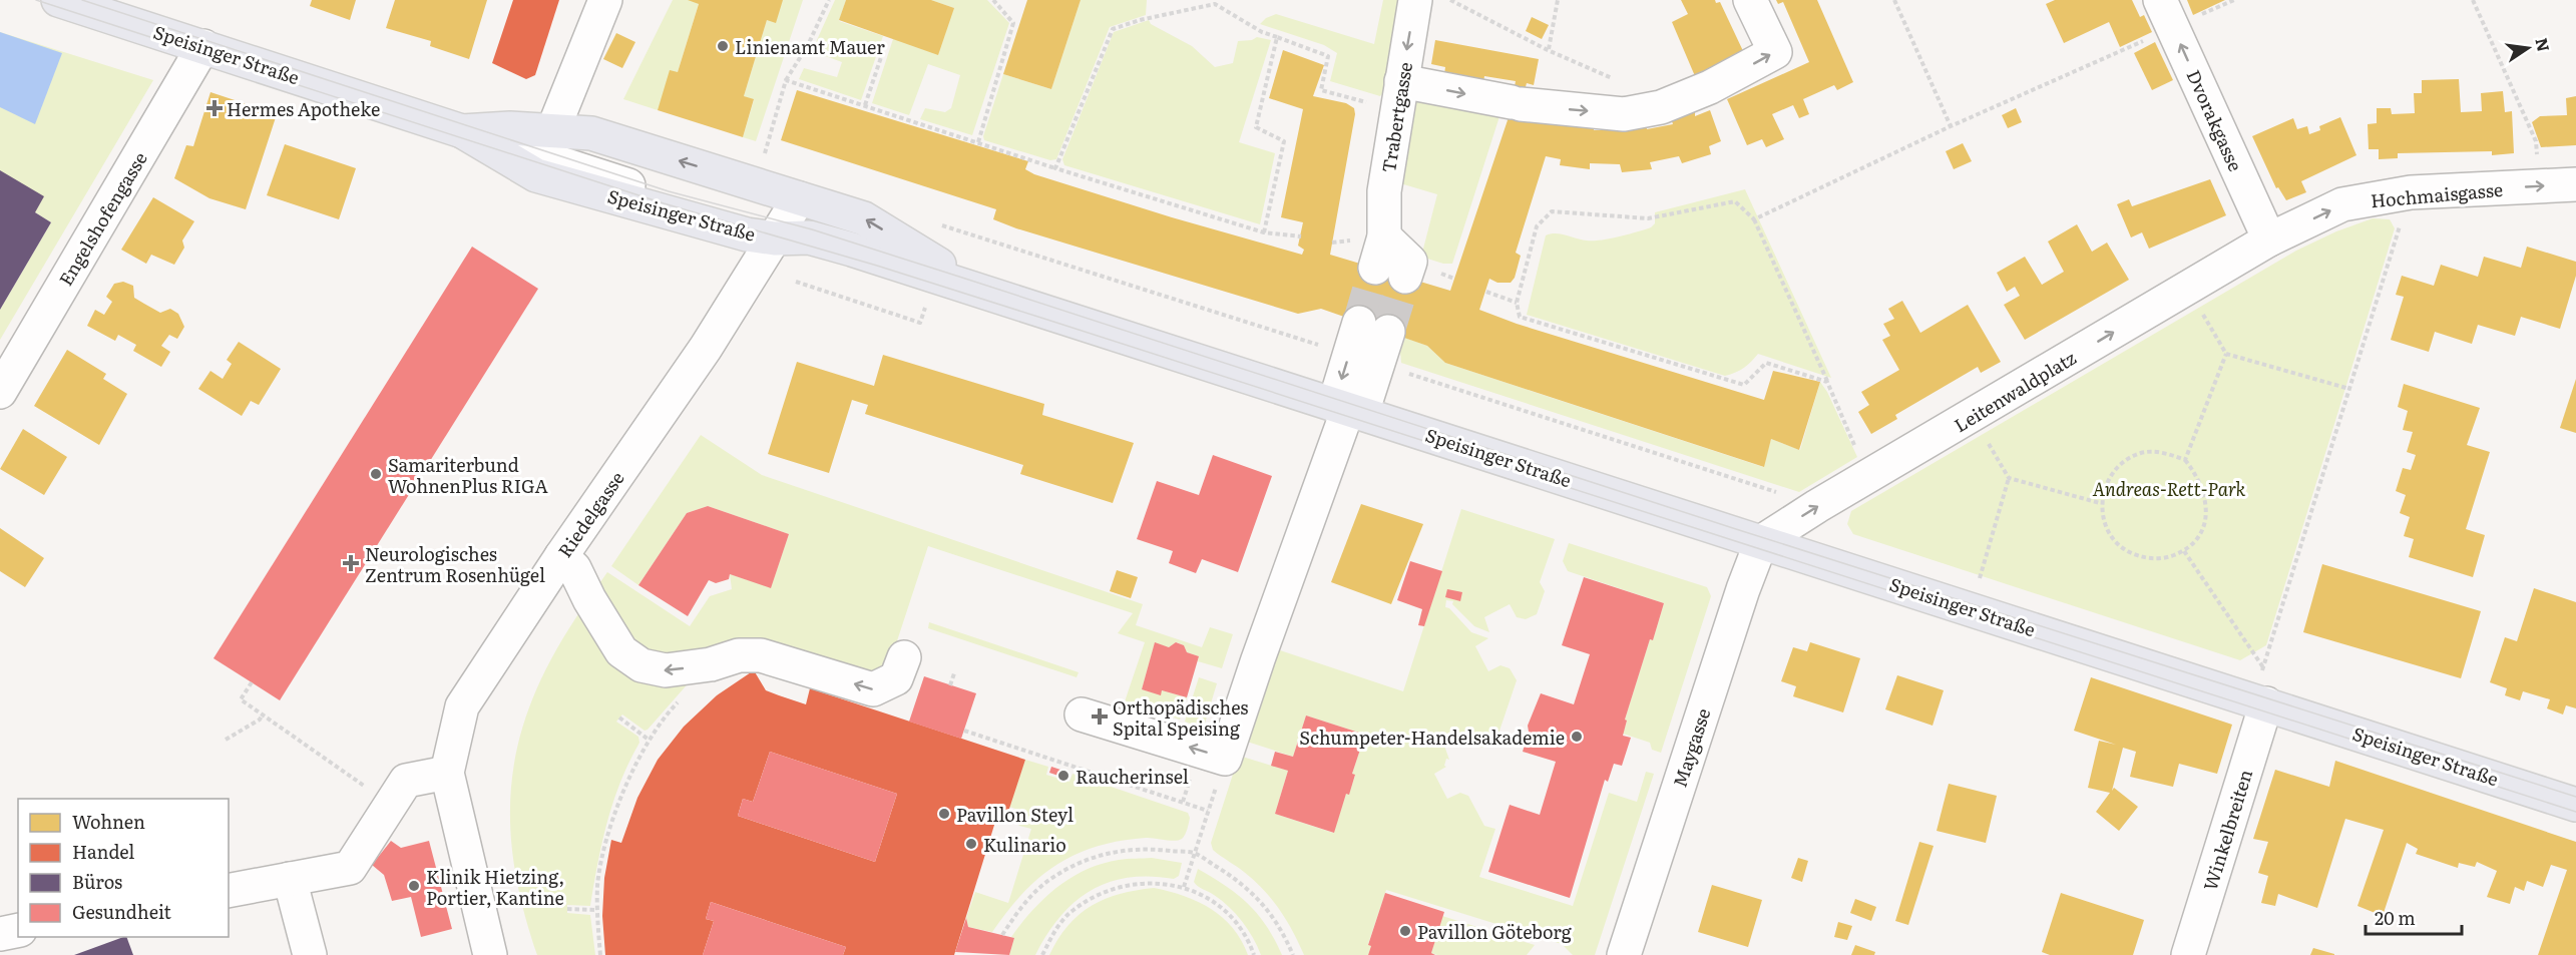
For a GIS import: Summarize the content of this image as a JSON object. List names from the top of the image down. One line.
{"streets":{"main road":["Speisinger Straße"],"street":["Trabertgasse","Dvorakgasse","Hochmaisgasse","Engelshofengasse","Leitenwaldplatz","Riedelgasse","Maygasse","Winkelbreiten"]},"crossings":[["Speisinger Straße","Engelshofengasse"],["Speisinger Straße","Leitenwaldplatz"],["Speisinger Straße","Riedelgasse"],["Speisinger Straße","Maygasse"],["Speisinger Straße","Winkelbreiten"],["Dvorakgasse","Hochmaisgasse"],["Dvorakgasse","Leitenwaldplatz"],["Hochmaisgasse","Leitenwaldplatz"],["Leitenwaldplatz","Maygasse"]],"one_way":["Trabertgasse","Dvorakgasse","Hochmaisgasse","Leitenwaldplatz"],"parks":["Andreas-Rett-Park"],"places":{"other":["Linienamt Mauer","Samariterbund WohnenPlus RIGA","Schumpeter-Handelsakademie","Raucherinsel","Pavillon Steyl","Kulinario","Klinik Hietzing, Portier, Kantine","Pavillon Göteborg"],"health":["Hermes Apotheke","Neurologisches Zentrum Rosenhügel","Orthopädisches Spital Speising"]},"legend":["Wohnen","Handel","Büros","Gesundheit"],"scale_bar":"20 m","north":"right"}
